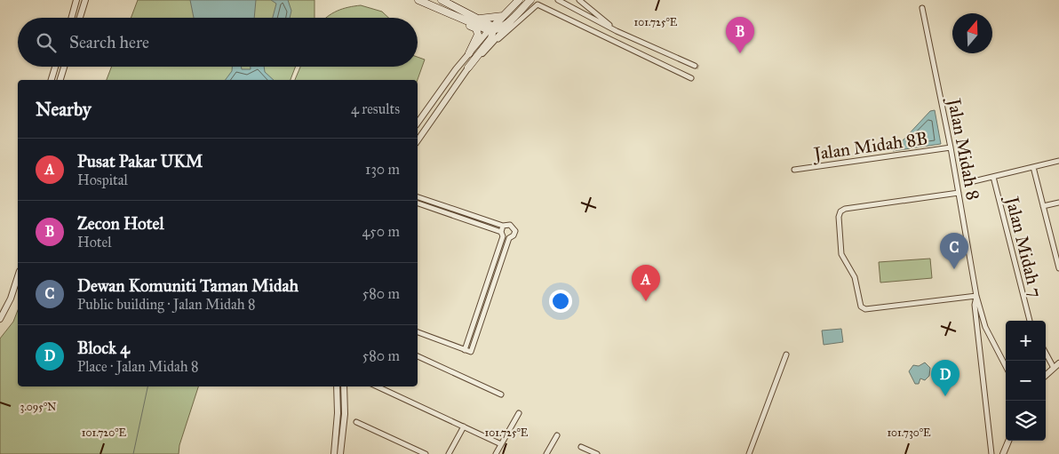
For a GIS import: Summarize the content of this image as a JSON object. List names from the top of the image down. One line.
{"streets":{"street":["Jalan Midah 8B","Jalan Midah 8","Jalan Midah 7"]},"crossings":[["Jalan Midah 8B","Jalan Midah 8"]],"north":"top","page":{"pins":["B","C","A","D"],"search":"Search here","heading":["Nearby","4 results"],"list":[{"mark":"A","name":"Pusat Pakar UKM","note":"Hospital","value":"130 m"},{"mark":"B","name":"Zecon Hotel","note":"Hotel","value":"450 m"},{"mark":"C","name":"Dewan Komuniti Taman Midah","note":"Public building · Jalan Midah 8","value":"580 m"},{"mark":"D","name":"Block 4","note":"Place · Jalan Midah 8","value":"580 m"}],"map_buttons":["+","−"]},"coordinates":["101.725°E","3.095°N","101.720°E","101.730°E"]}
